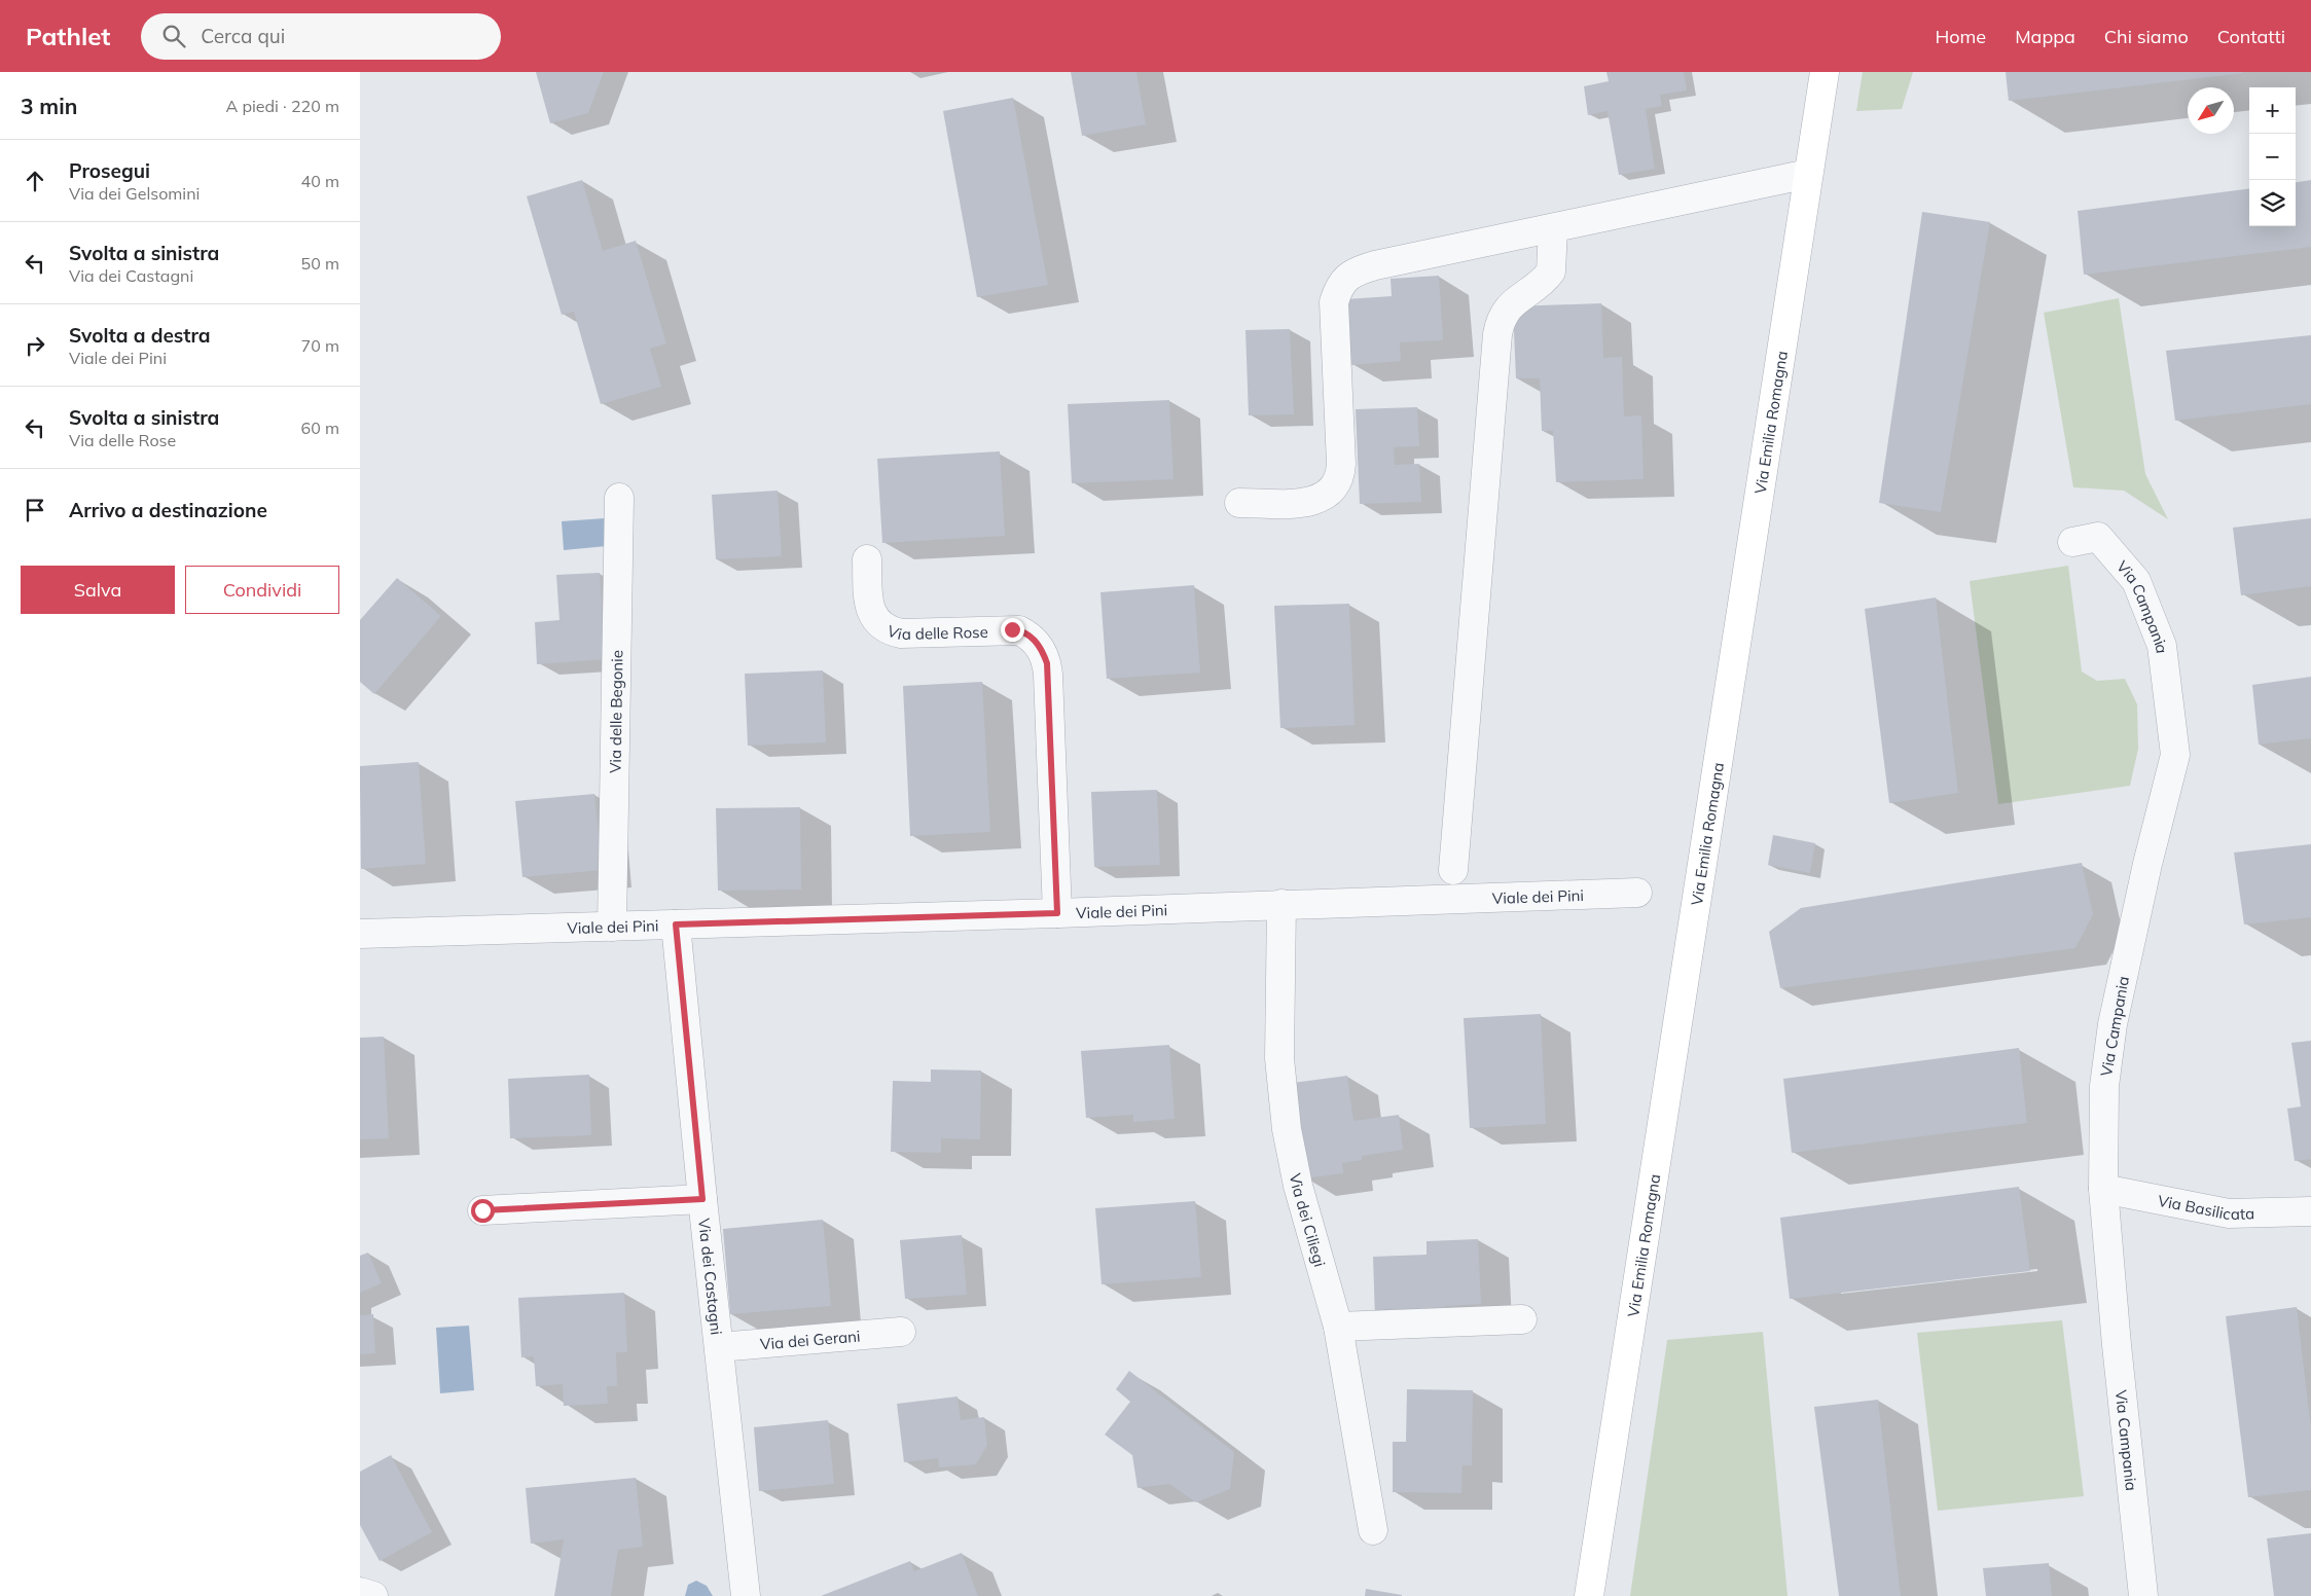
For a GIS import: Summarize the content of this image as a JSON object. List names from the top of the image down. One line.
{"streets":{"main road":["Via Emilia Romagna"],"street":["Via Campania","Via delle Rose","Via delle Begonie","Viale dei Pini","Via Basilicata","Via dei Ciliegi","Via dei Castagni","Via dei Gerani"]},"crossings":[["Via Campania","Via Basilicata"],["Via delle Rose","Viale dei Pini"],["Via delle Begonie","Viale dei Pini"],["Viale dei Pini","Via dei Ciliegi"],["Viale dei Pini","Via dei Castagni"],["Via dei Castagni","Via dei Gerani"]],"north":"bottom left","page":{"header":"Pathlet","search":"Cerca qui","nav":["Home","Mappa","Chi siamo","Contatti"],"heading":["3 min","A piedi · 220 m"],"map_buttons":["+","−"],"list":[["Prosegui","Via dei Gelsomini","40 m"],["Svolta a sinistra","Via dei Castagni","50 m"],["Svolta a destra","Viale dei Pini","70 m"],["Svolta a sinistra","Via delle Rose","60 m"],"Arrivo a destinazione"],"buttons":["Salva","Condividi"]}}
